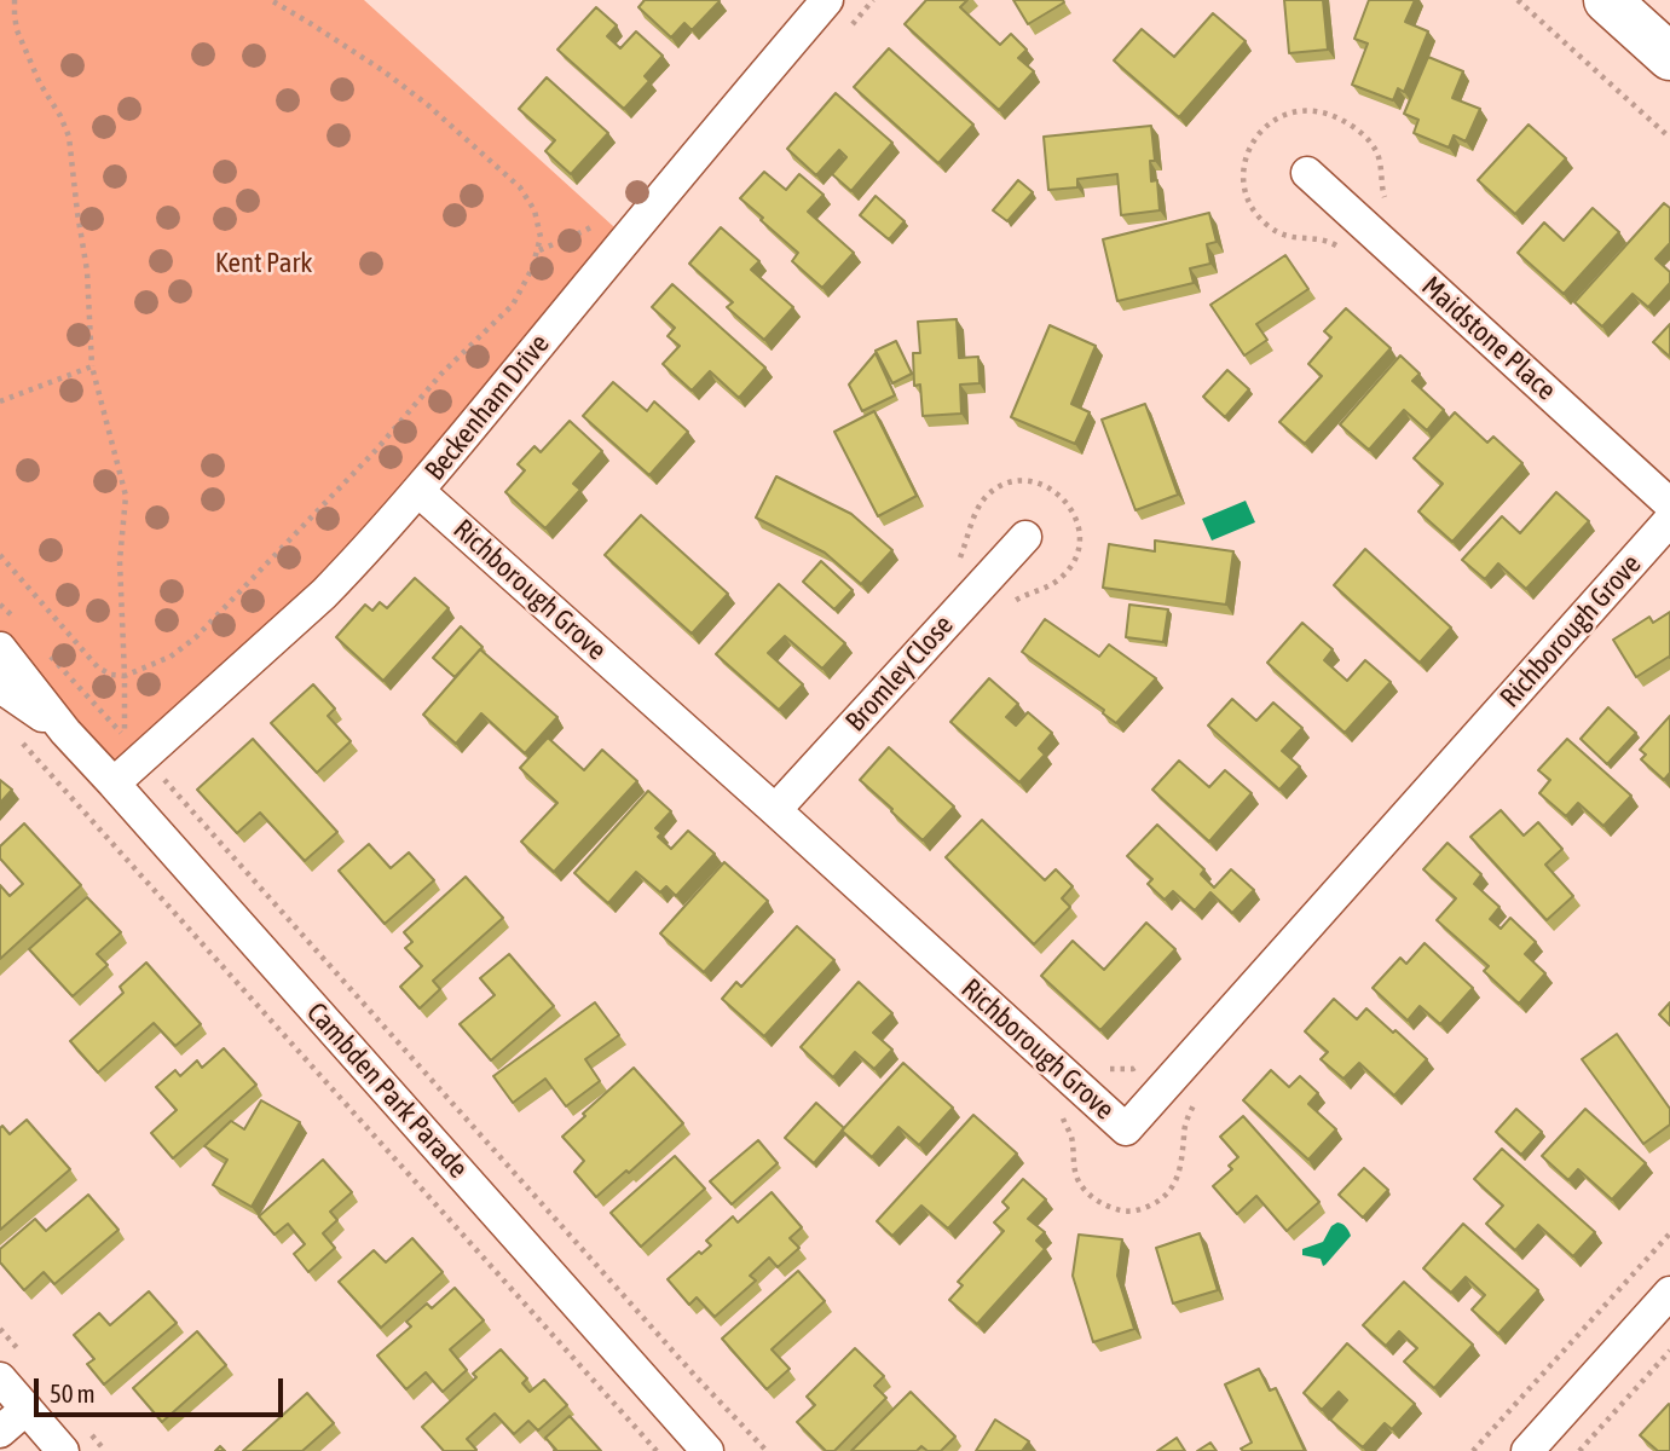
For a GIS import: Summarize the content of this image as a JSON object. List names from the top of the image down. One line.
{"streets":{"street":["Maidstone Place","Beckenham Drive","Richborough Grove","Bromley Close","Cambden Park Parade"]},"crossings":[["Beckenham Drive","Richborough Grove"],["Beckenham Drive","Cambden Park Parade"],["Richborough Grove","Bromley Close"]],"parks":["Kent Park"],"scale_bar":"50 m"}
